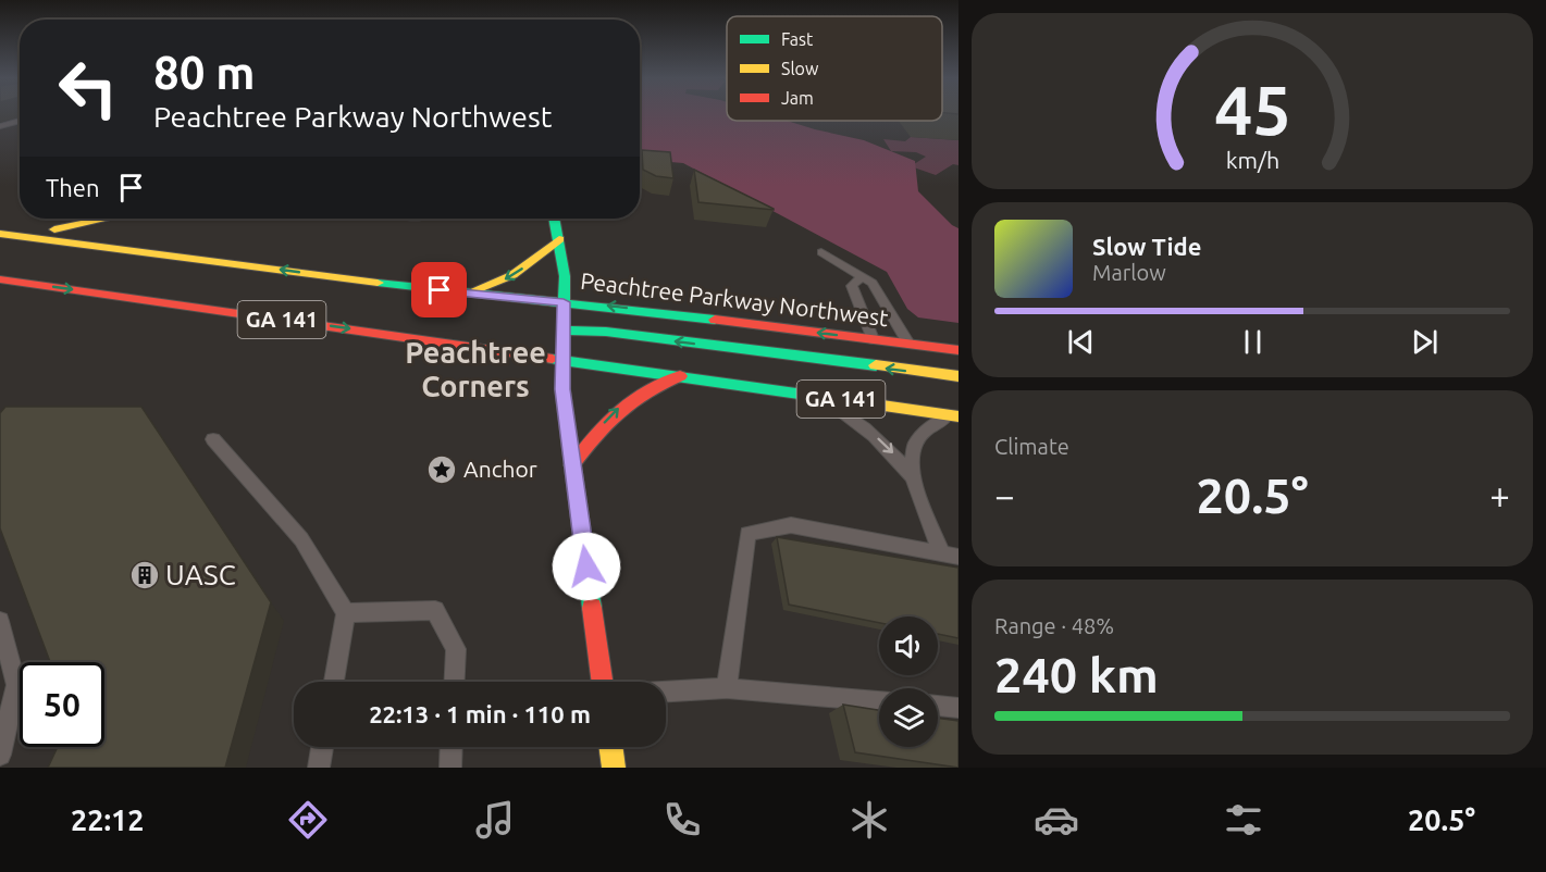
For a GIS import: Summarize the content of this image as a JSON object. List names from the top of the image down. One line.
{"streets":{"main road":["Peachtree Parkway Northwest","GA 141"]},"districts":["Peachtree Corners"],"places":{"place":["Anchor"],"building":["UASC"]},"legend":["Fast","Slow","Jam"],"page":{"turn":["80 m","Peachtree Parkway Northwest"],"then":"Then","song":["Slow Tide","Marlow"],"tile":["Climate",["Range · 48%","240 km"]],"heat":["−","20.5°","+"],"limit":"50","trip":"22:13 · 1 min · 110 m","tabs":["22:12","20.5°"],"gauge":["45","km/h"]}}
